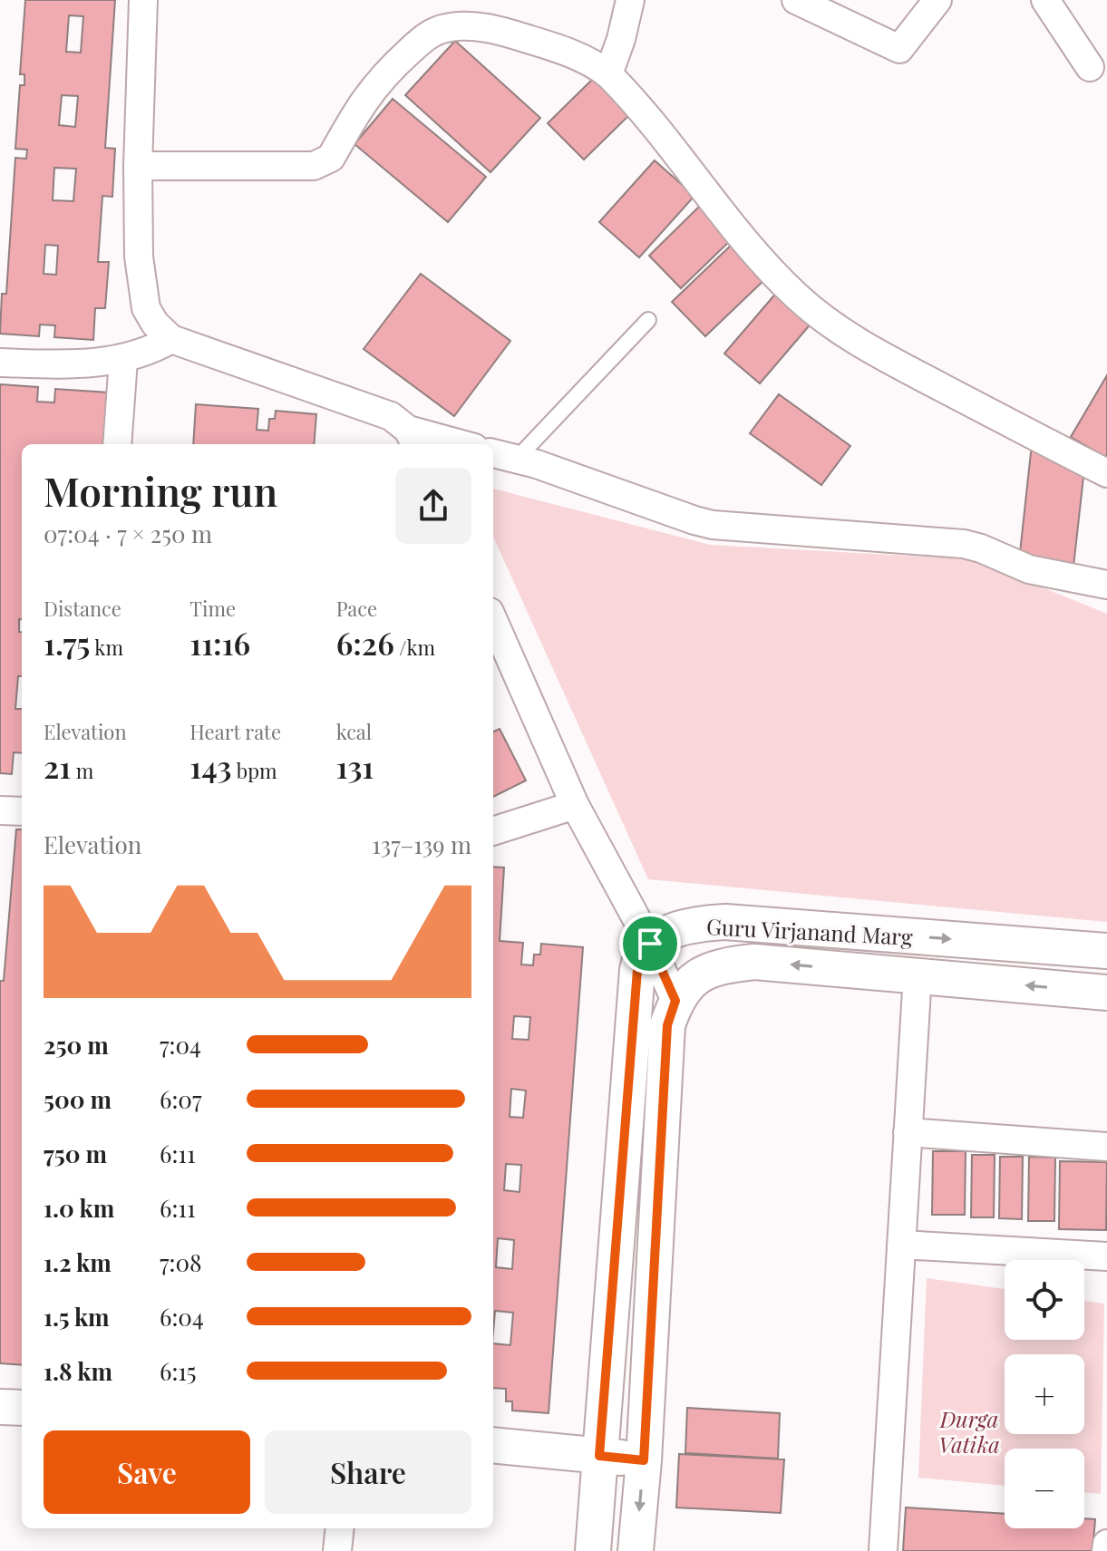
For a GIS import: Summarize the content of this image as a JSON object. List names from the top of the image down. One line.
{"streets":{"street":["Guru Virjanand Marg"]},"parks":["Durga Vatika"],"page":{"heading":["Morning run","07:04 · 7 × 250 m"],"stats":[["Distance","1.75 km"],["Time","11:16"],["Pace","6:26 /km"],["Elevation","21 m"],["Heart rate","143 bpm"],["kcal","131"]],"chart":["Elevation","137–139 m"],"list":[{"name":"250 m","note":"7:04"},{"name":"500 m","note":"6:07"},{"name":"750 m","note":"6:11"},{"name":"1.0 km","note":"6:11"},{"name":"1.2 km","note":"7:08"},{"name":"1.5 km","note":"6:04"},{"name":"1.8 km","note":"6:15"}],"map_buttons":["+","−"],"buttons":["Save","Share"]}}
